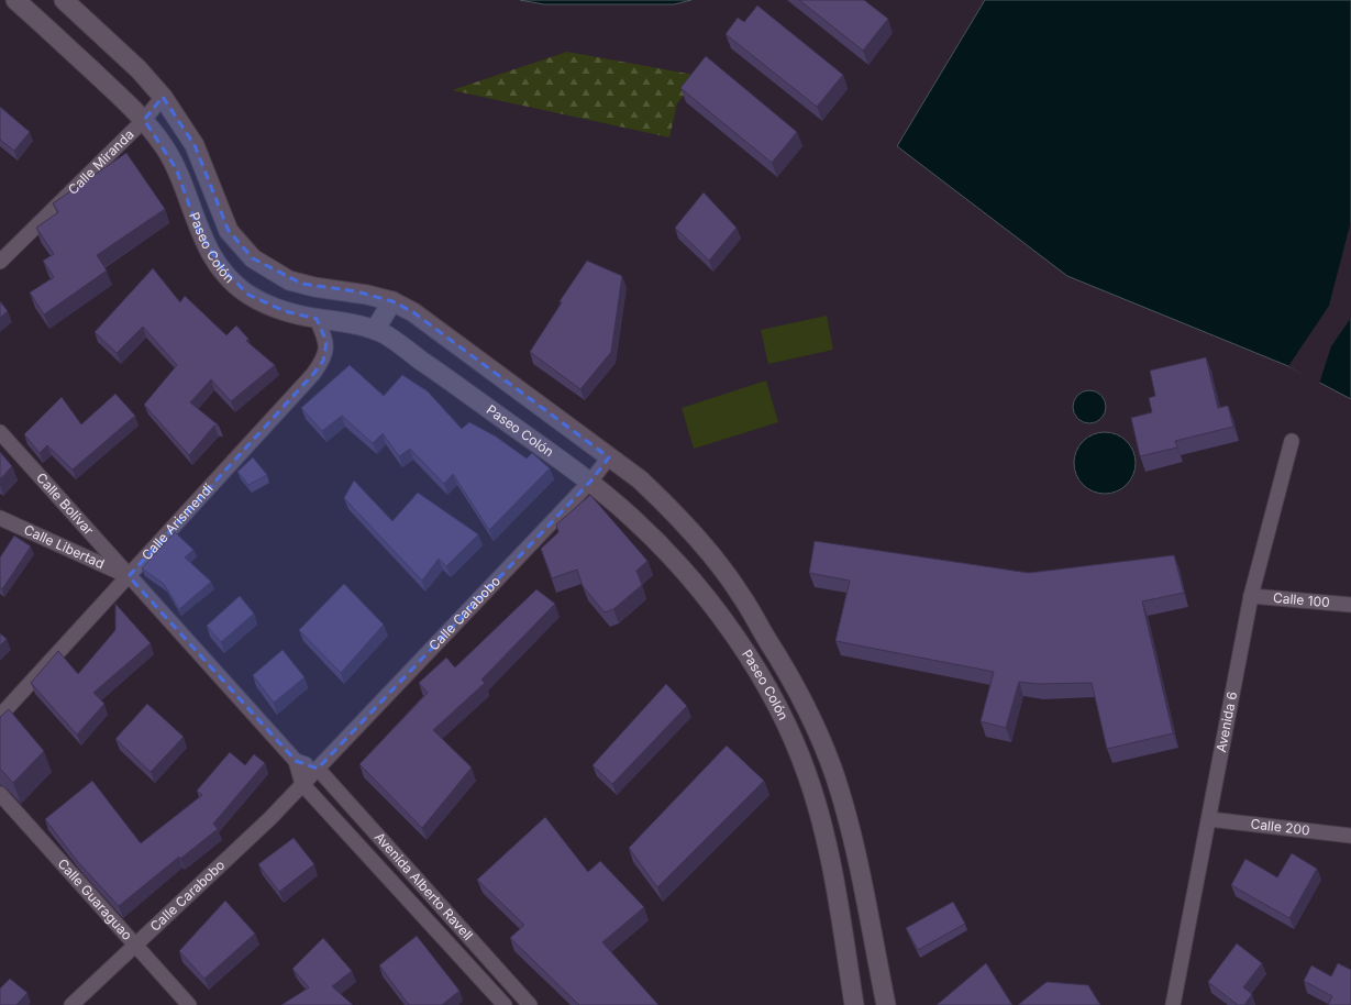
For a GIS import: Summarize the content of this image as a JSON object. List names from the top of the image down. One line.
{"streets":{"street":["Calle Miranda","Paseo Colón","Calle Bolívar","Calle Arismendi","Calle Libertad","Calle 100","Calle Carabobo","Avenida 6","Calle 200","Avenida Alberto Ravell","Calle Guaraguao"]},"crossings":[["Calle Miranda","Paseo Colón"],["Paseo Colón","Calle Arismendi"],["Paseo Colón","Calle Carabobo"],["Calle Bolívar","Calle Arismendi"],["Calle Bolívar","Calle Libertad"],["Calle Arismendi","Calle Libertad"],["Calle 100","Avenida 6"],["Calle Carabobo","Avenida Alberto Ravell"],["Calle Carabobo","Calle Guaraguao"],["Avenida 6","Calle 200"]]}
